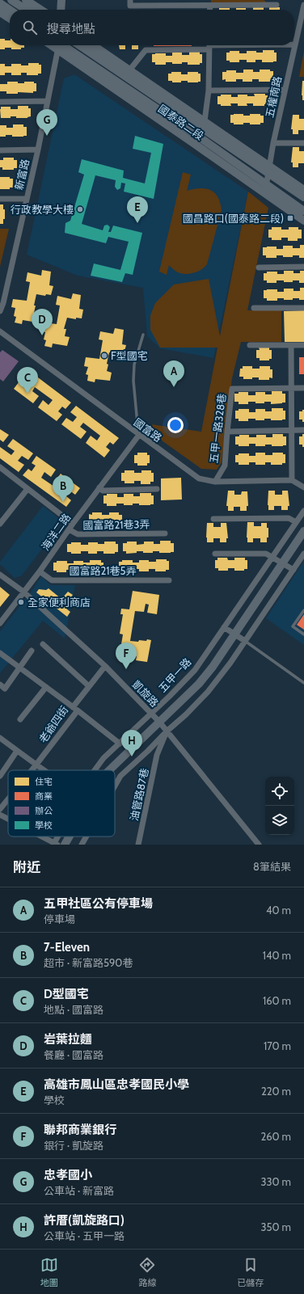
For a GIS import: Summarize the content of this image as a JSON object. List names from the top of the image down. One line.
{"streets":{"street":["五權南路","國泰路二段","新富路","五甲一路328巷","國富路","國富路21巷3弄","海洋二路","國富路21巷5弄","五甲一路","凱旋路","老爺四街","油管路87巷"]},"crossings":[["五權南路","國泰路二段"],["五甲一路328巷","國富路"],["國富路","海洋二路"],["國富路21巷3弄","海洋二路"],["海洋二路","國富路21巷5弄"],["海洋二路","凱旋路"],["五甲一路","凱旋路"],["凱旋路","油管路87巷"]],"places":{"other":["行政教學大樓","F型國宅","全家便利商店"],"transit":["國昌路口(國泰路二段)"]},"legend":["住宅","商業","辦公","學校"],"page":{"search":"搜尋地點","pins":["G","E","D","A","C","B","F","H"],"heading":["附近","8筆結果"],"list":[{"mark":"A","name":"五甲社區公有停車場","note":"停車場","value":"40 m"},{"mark":"B","name":"7-Eleven","note":"超市 · 新富路590巷","value":"140 m"},{"mark":"C","name":"D型國宅","note":"地點 · 國富路","value":"160 m"},{"mark":"D","name":"岩葉拉麵","note":"餐廳 · 國富路","value":"170 m"},{"mark":"E","name":"高雄市鳳山區忠孝國民小學","note":"學校","value":"220 m"},{"mark":"F","name":"聯邦商業銀行","note":"銀行 · 凱旋路","value":"260 m"},{"mark":"G","name":"忠孝國小","note":"公車站 · 新富路","value":"330 m"},{"mark":"H","name":"許厝(凱旋路口)","note":"公車站 · 五甲一路","value":"350 m"}],"nav":["地圖","路線","已儲存"]}}
